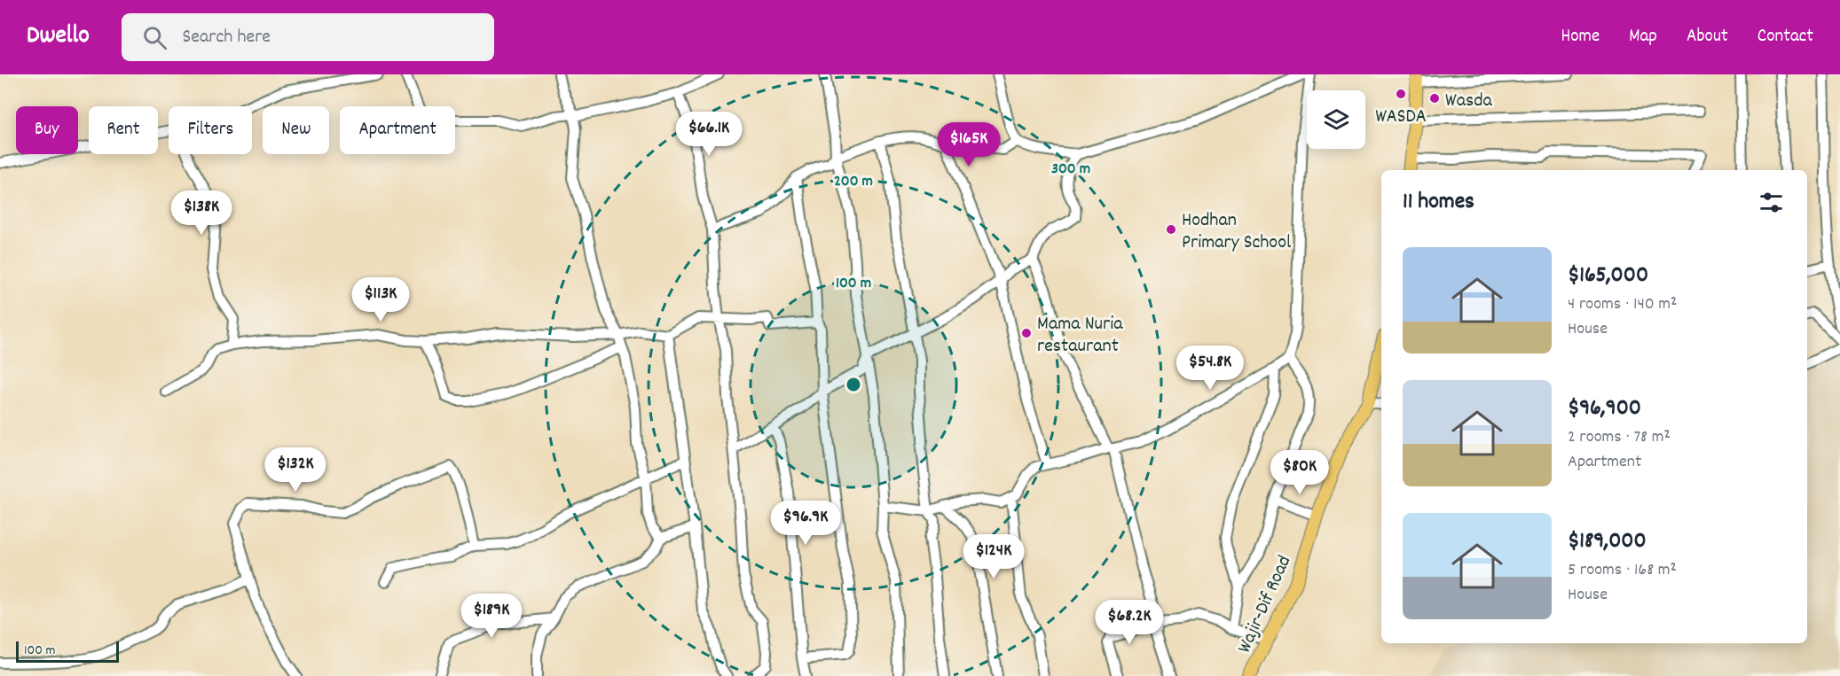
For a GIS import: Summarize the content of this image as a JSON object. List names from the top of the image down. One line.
{"streets":{"main road":["Wajir-Dif Road"]},"places":["WASDA","Wasda","Hodhan Primary School","Mama Nuria restaurant"],"scale_bar":"100 m","page":{"header":"Dwello","search":"Search here","nav":["Home","Map","About","Contact"],"chip":["Buy","Rent","Filters","New","Apartment"],"price":["$66.1K","$165K","$138K","$113K","$54.8K","$132K","$80K","$96.9K","$124K","$189K","$68.2K"],"heading":"11 homes","list":[{"name":"$165,000","note":"4 rooms · 140 m² · House"},{"name":"$96,900","note":"2 rooms · 78 m² · Apartment"},{"name":"$189,000","note":"5 rooms · 168 m² · House"}],"scale":"100 m"},"rings":["300 m","200 m","100 m"]}
